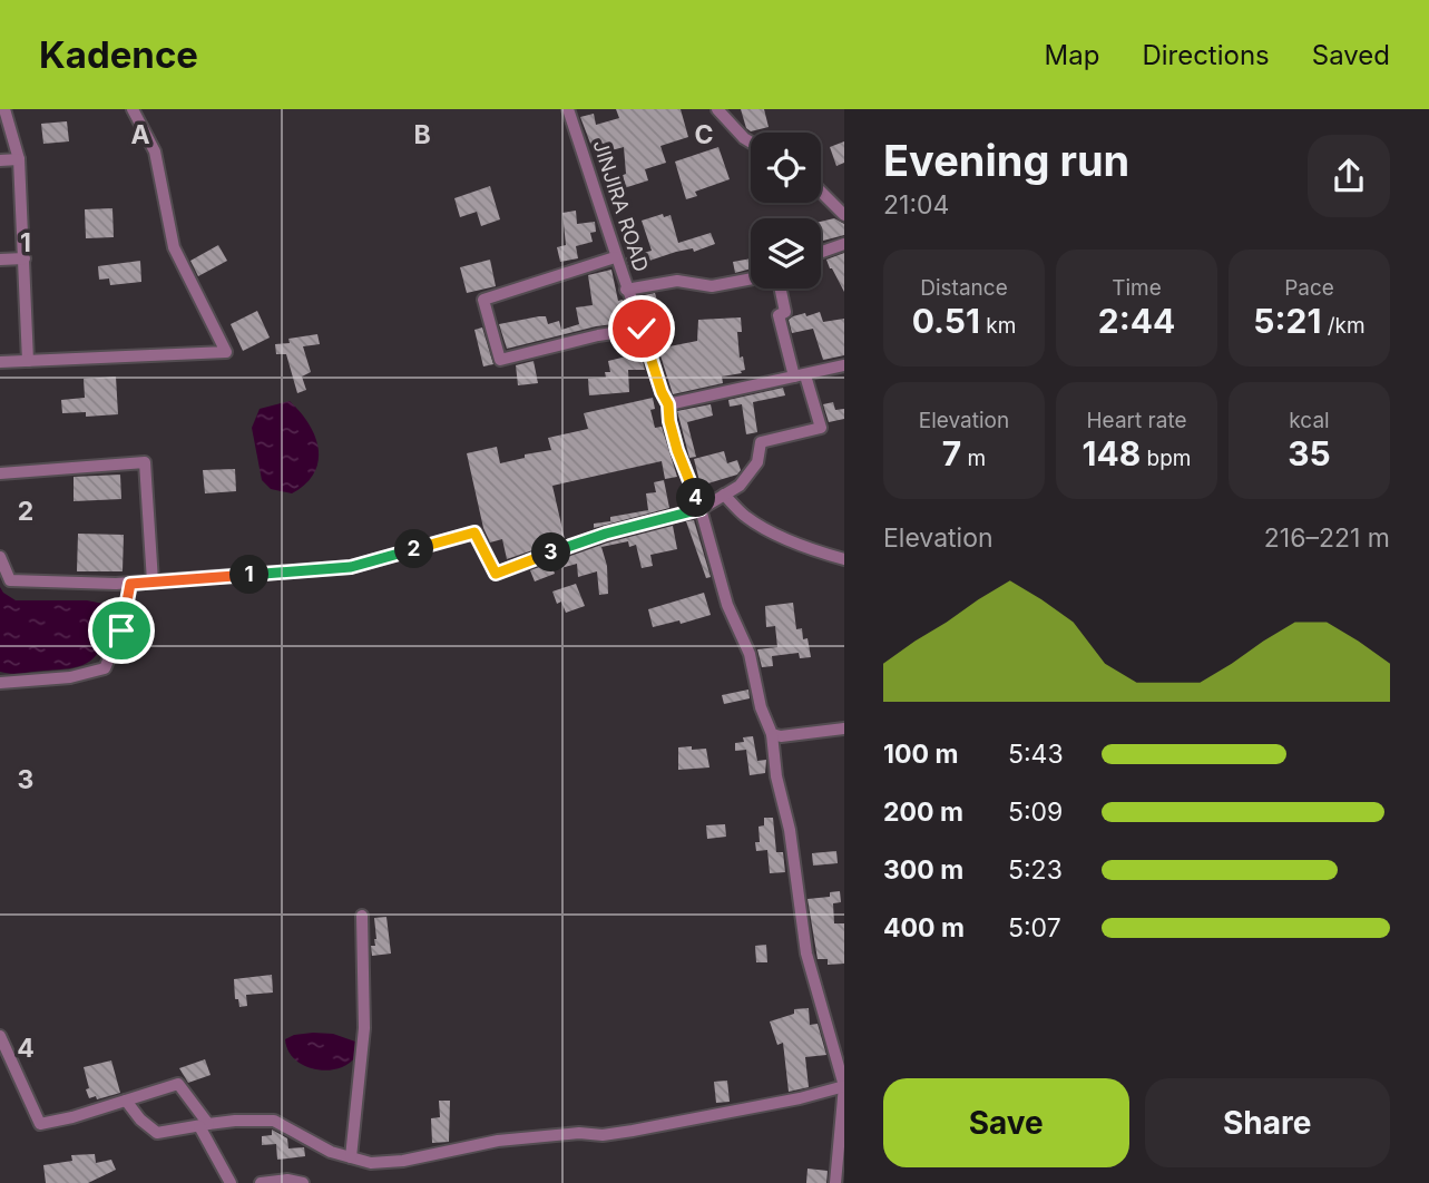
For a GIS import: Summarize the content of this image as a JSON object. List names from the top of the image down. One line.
{"streets":{"street":["JINJIRA ROAD"]},"page":{"header":"Kadence","nav":["Map","Directions","Saved"],"heading":["Evening run","21:04"],"stats":[["Distance","0.51 km"],["Time","2:44"],["Pace","5:21 /km"],["Elevation","7 m"],["Heart rate","148 bpm"],["kcal","35"]],"pins":["4","2","3","1"],"chart":["Elevation","216–221 m"],"list":[{"name":"100 m","note":"5:43"},{"name":"200 m","note":"5:09"},{"name":"300 m","note":"5:23"},{"name":"400 m","note":"5:07"}],"buttons":["Save","Share"]},"grid":{"columns":["A","B","C"],"rows":["1","2","3","4"]}}
